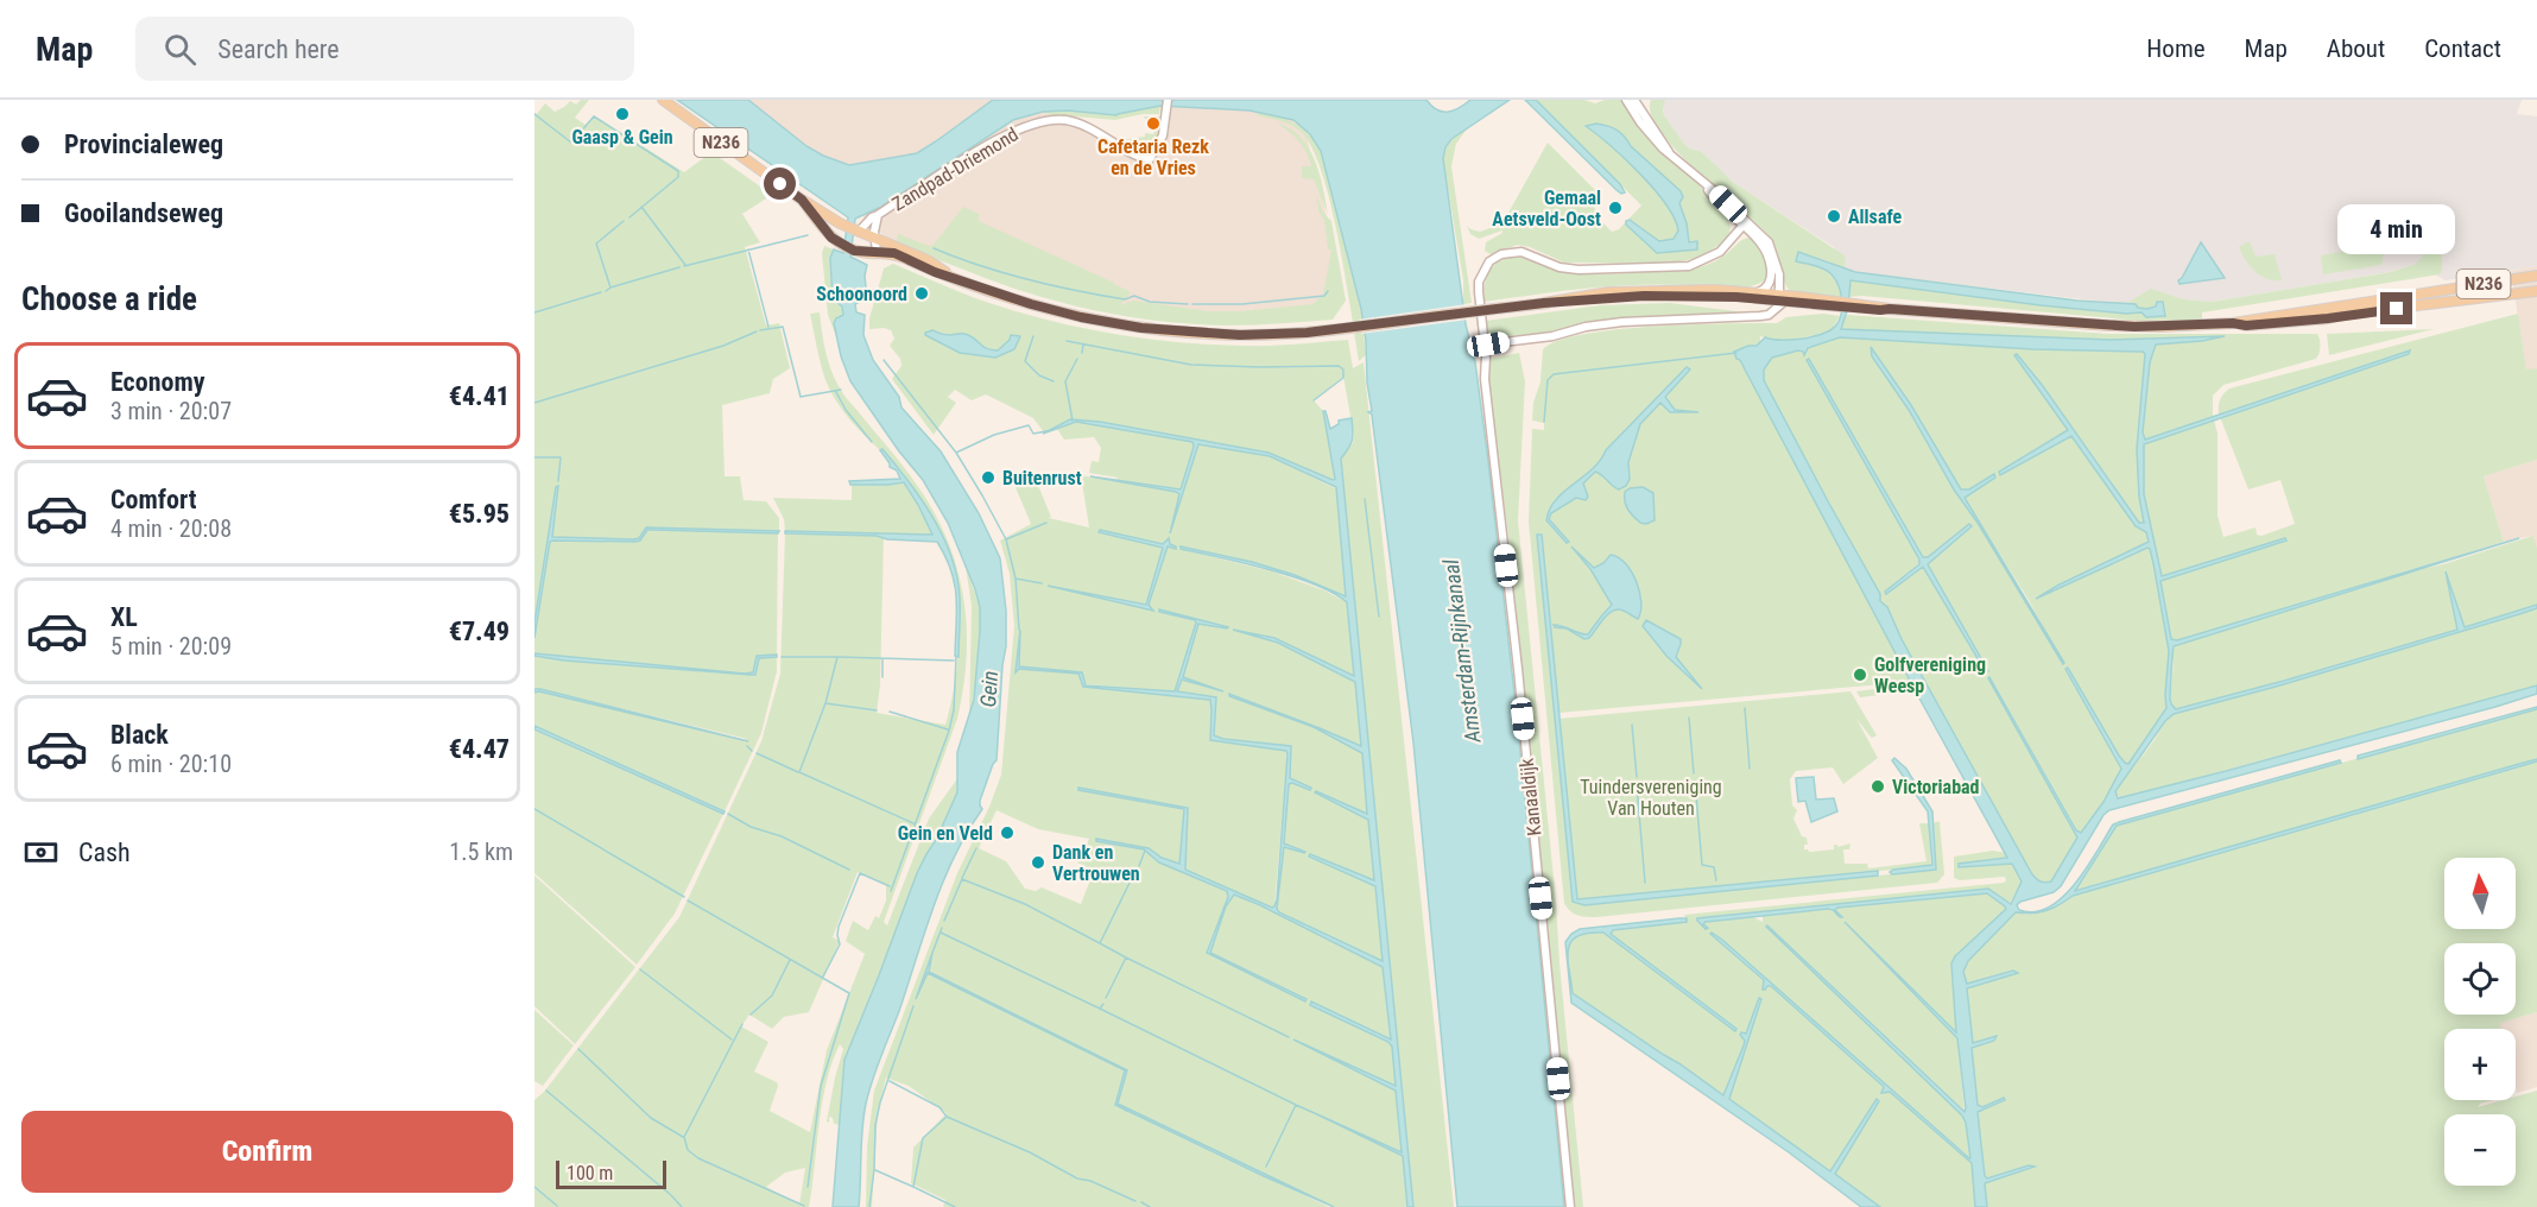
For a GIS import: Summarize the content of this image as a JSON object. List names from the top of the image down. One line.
{"streets":{"main road":["N236"],"street":["Zandpad-Driemond","Kanaaldijk"]},"crossings":[["N236","Zandpad-Driemond"]],"water":["Amsterdam-Rijnkanaal","Gein"],"parks":["Tuindersvereniging Van Houten"],"places":["Gaasp & Gein","Cafetaria Rezk en de Vries","Gemaal Aetsveld-Oost","Allsafe","Schoonoord","Buitenrust","Golfvereniging Weesp","Victoriabad","Gein en Veld","Dank en Vertrouwen"],"scale_bar":"100 m","north":"top","page":{"header":"Map","search":"Search here","nav":["Home","Map","About","Contact"],"banner":["Provincialeweg","Gooilandseweg"],"bubble":"4 min","heading":"Choose a ride","list":[{"name":"Economy","note":"3 min · 20:07","value":"€4.41"},{"name":"Comfort","note":"4 min · 20:08","value":"€5.95"},{"name":"XL","note":"5 min · 20:09","value":"€7.49"},{"name":"Black","note":"6 min · 20:10","value":"€4.47"}],"pay":["Cash","1.5 km"],"map_buttons":["+","−"],"buttons":"Confirm","scale":"100 m"}}
